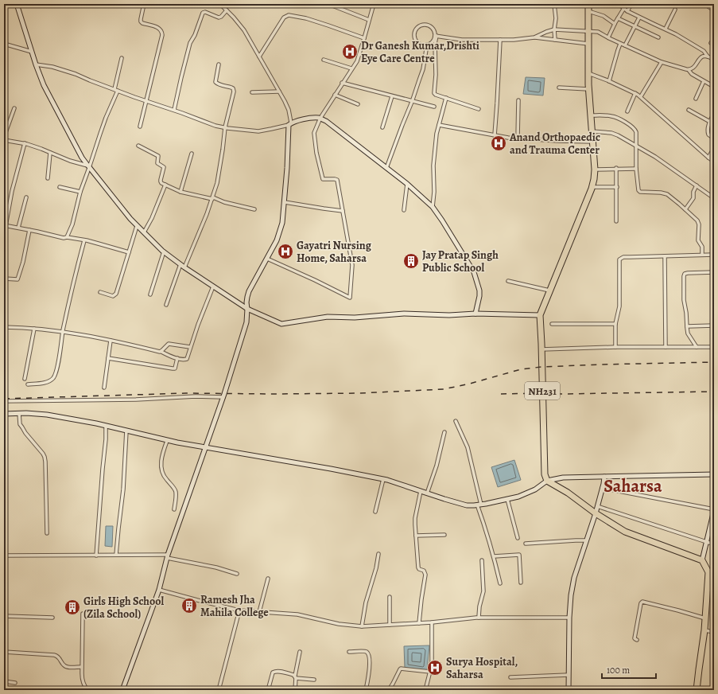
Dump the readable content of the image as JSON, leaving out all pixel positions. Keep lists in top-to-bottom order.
{
  "streets": {
    "highway": ["NH231"]
  },
  "districts": ["Saharsa"],
  "places": {
    "hospital": [
      "Dr Ganesh Kumar,Drishti Eye Care Centre",
      "Anand Orthopaedic and Trauma Center",
      "Gayatri Nursing Home, Saharsa",
      "Surya Hospital, Saharsa"
    ],
    "building": ["Jay Pratap Singh Public School", "Ramesh Jha Mahila College", "Girls High School (Zila School)"]
  },
  "scale_bar": "100 m"
}
